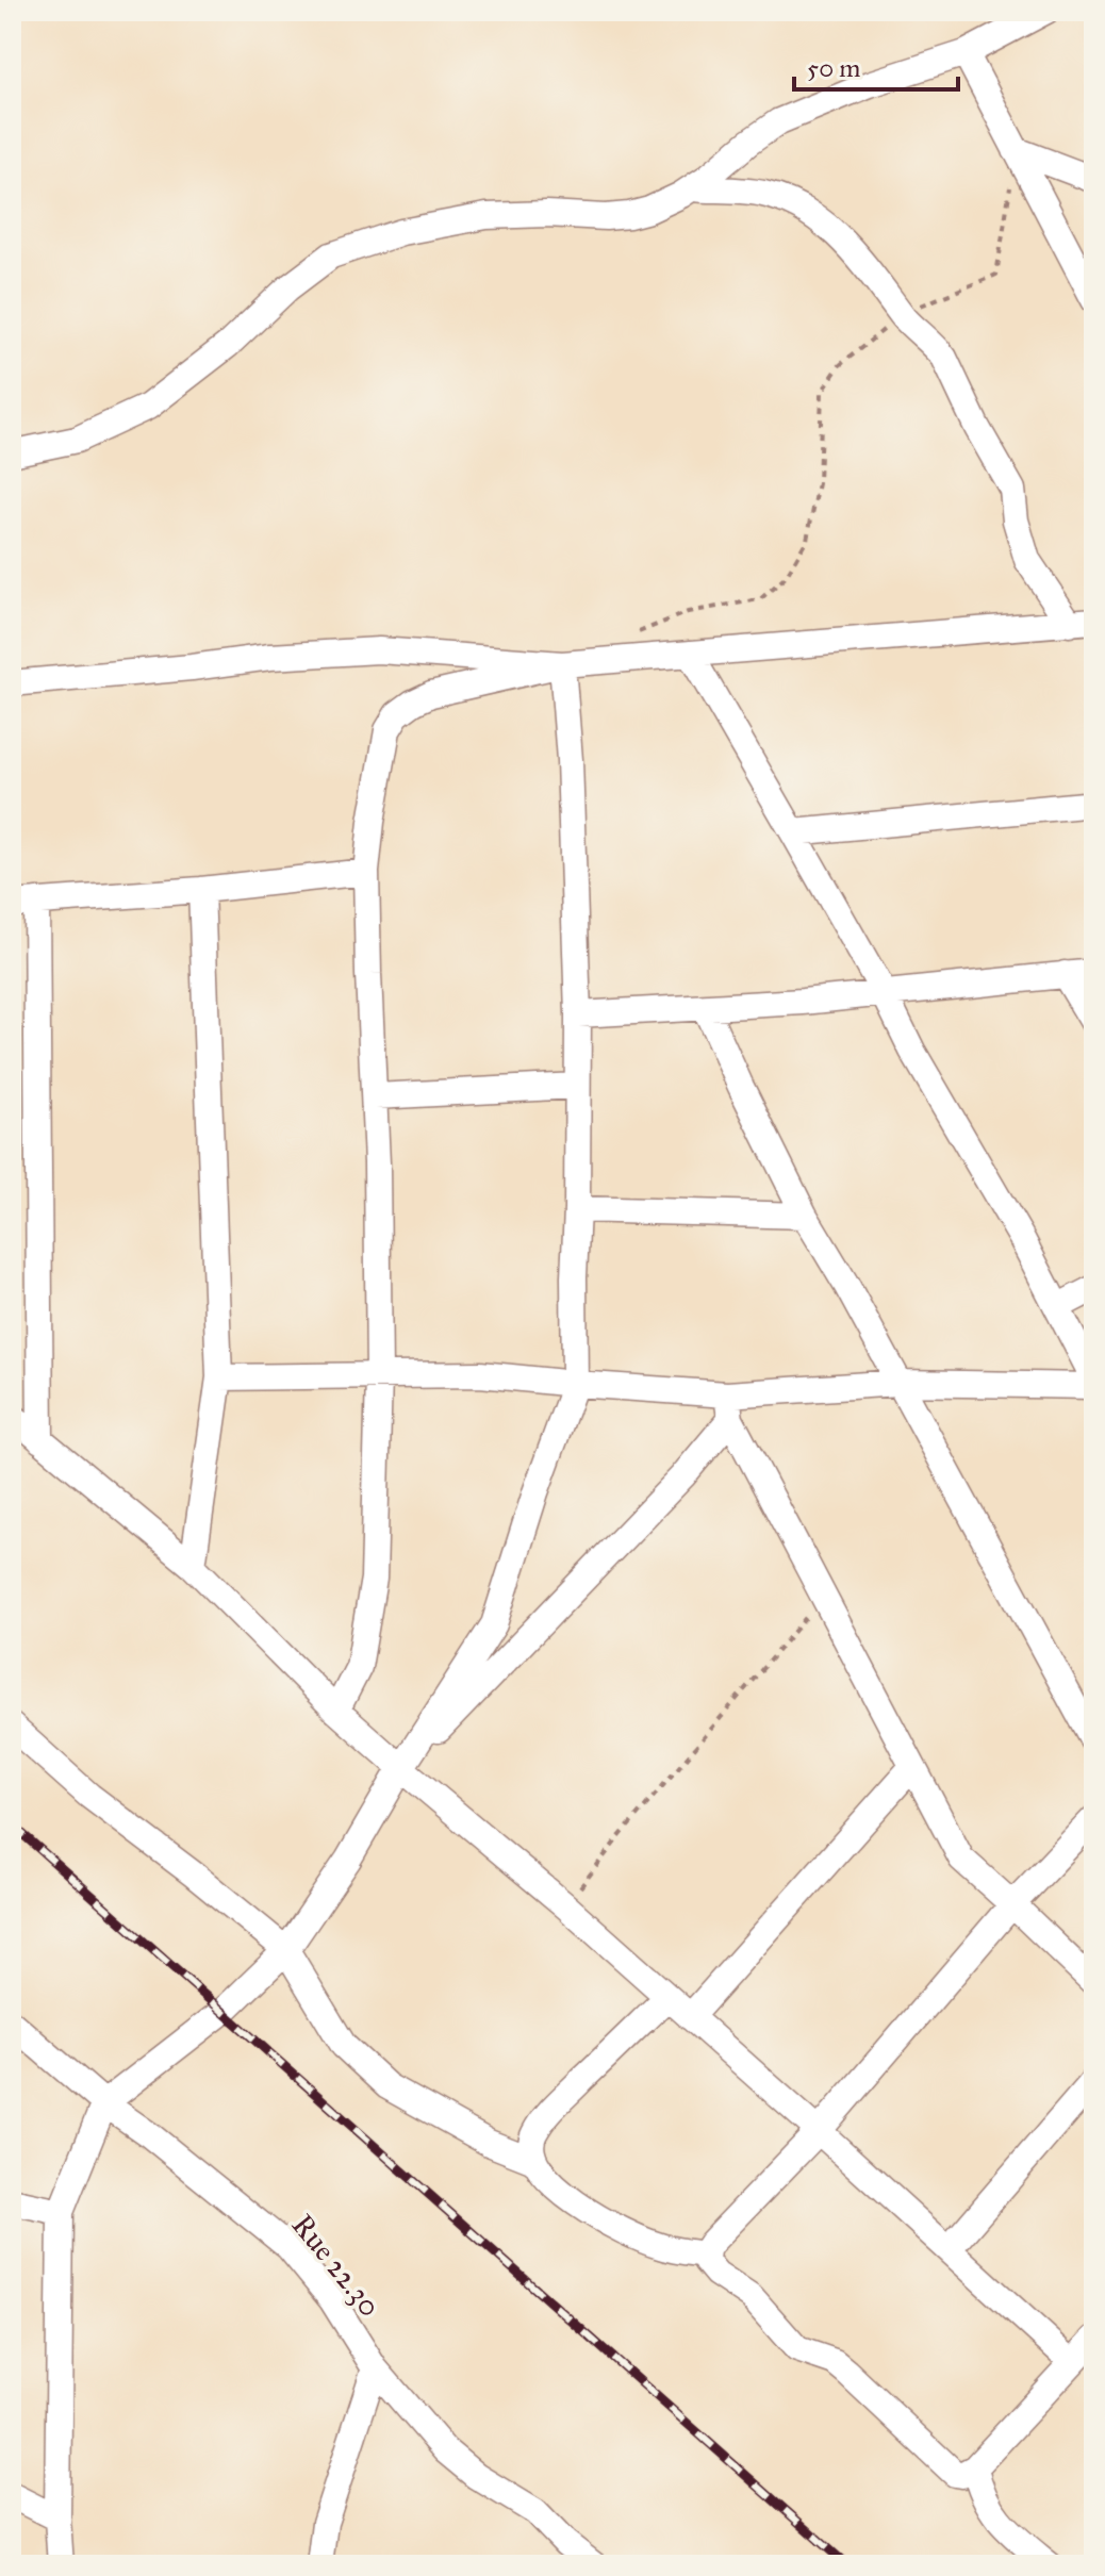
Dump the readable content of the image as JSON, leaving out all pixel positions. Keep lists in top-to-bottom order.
{
  "streets": {
    "street": ["Rue 22.30"]
  },
  "scale_bar": "50 m"
}
